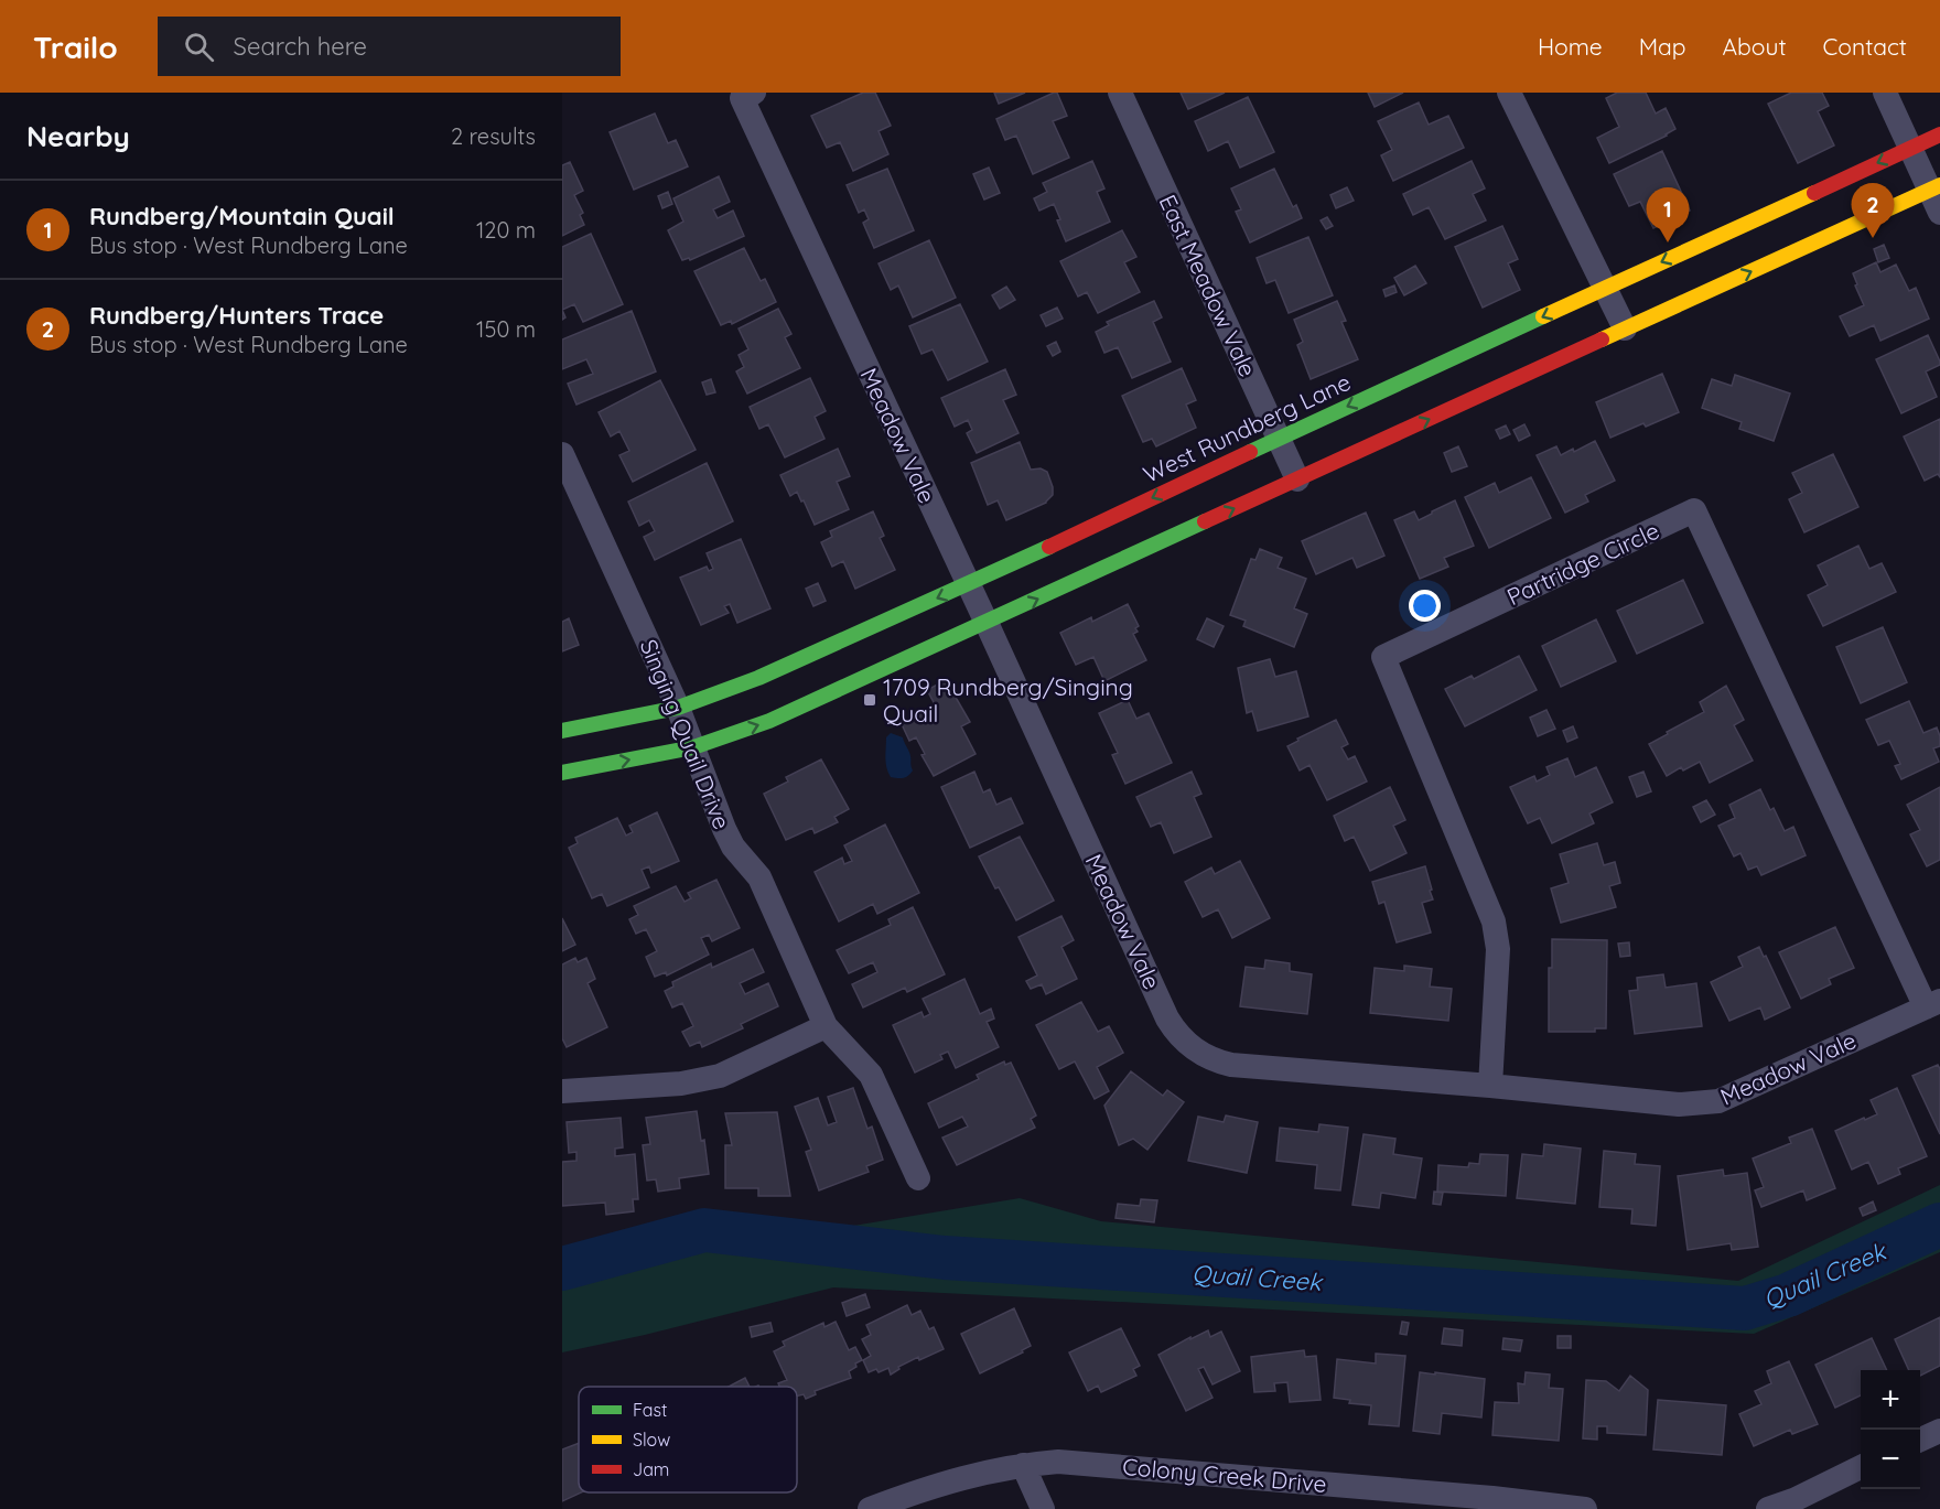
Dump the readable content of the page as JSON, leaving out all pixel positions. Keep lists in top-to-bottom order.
{
  "streets": {
    "main road": ["West Rundberg Lane"],
    "street": [
      "East Meadow Vale",
      "Meadow Vale",
      "Partridge Circle",
      "Singing Quail Drive",
      "Colony Creek Drive"
    ]
  },
  "crossings": [
    ["East Meadow Vale", "West Rundberg Lane"],
    ["West Rundberg Lane", "Meadow Vale"],
    ["West Rundberg Lane", "Singing Quail Drive"],
    ["Meadow Vale", "Partridge Circle"]
  ],
  "water": ["Quail Creek"],
  "places": {
    "transit": ["1709 Rundberg/Singing Quail"]
  },
  "legend": ["Fast", "Slow", "Jam"],
  "page": {
    "header": "Trailo",
    "search": "Search here",
    "nav": [
      "Home",
      "Map",
      "About",
      "Contact"
    ],
    "heading": ["Nearby", "2 results"],
    "list": [
      {
        "mark": "1",
        "name": "Rundberg/Mountain Quail",
        "note": "Bus stop · West Rundberg Lane",
        "value": "120 m"
      },
      {
        "mark": "2",
        "name": "Rundberg/Hunters Trace",
        "note": "Bus stop · West Rundberg Lane",
        "value": "150 m"
      }
    ],
    "pins": ["2", "1"],
    "map_buttons": ["+", "−"]
  }
}
